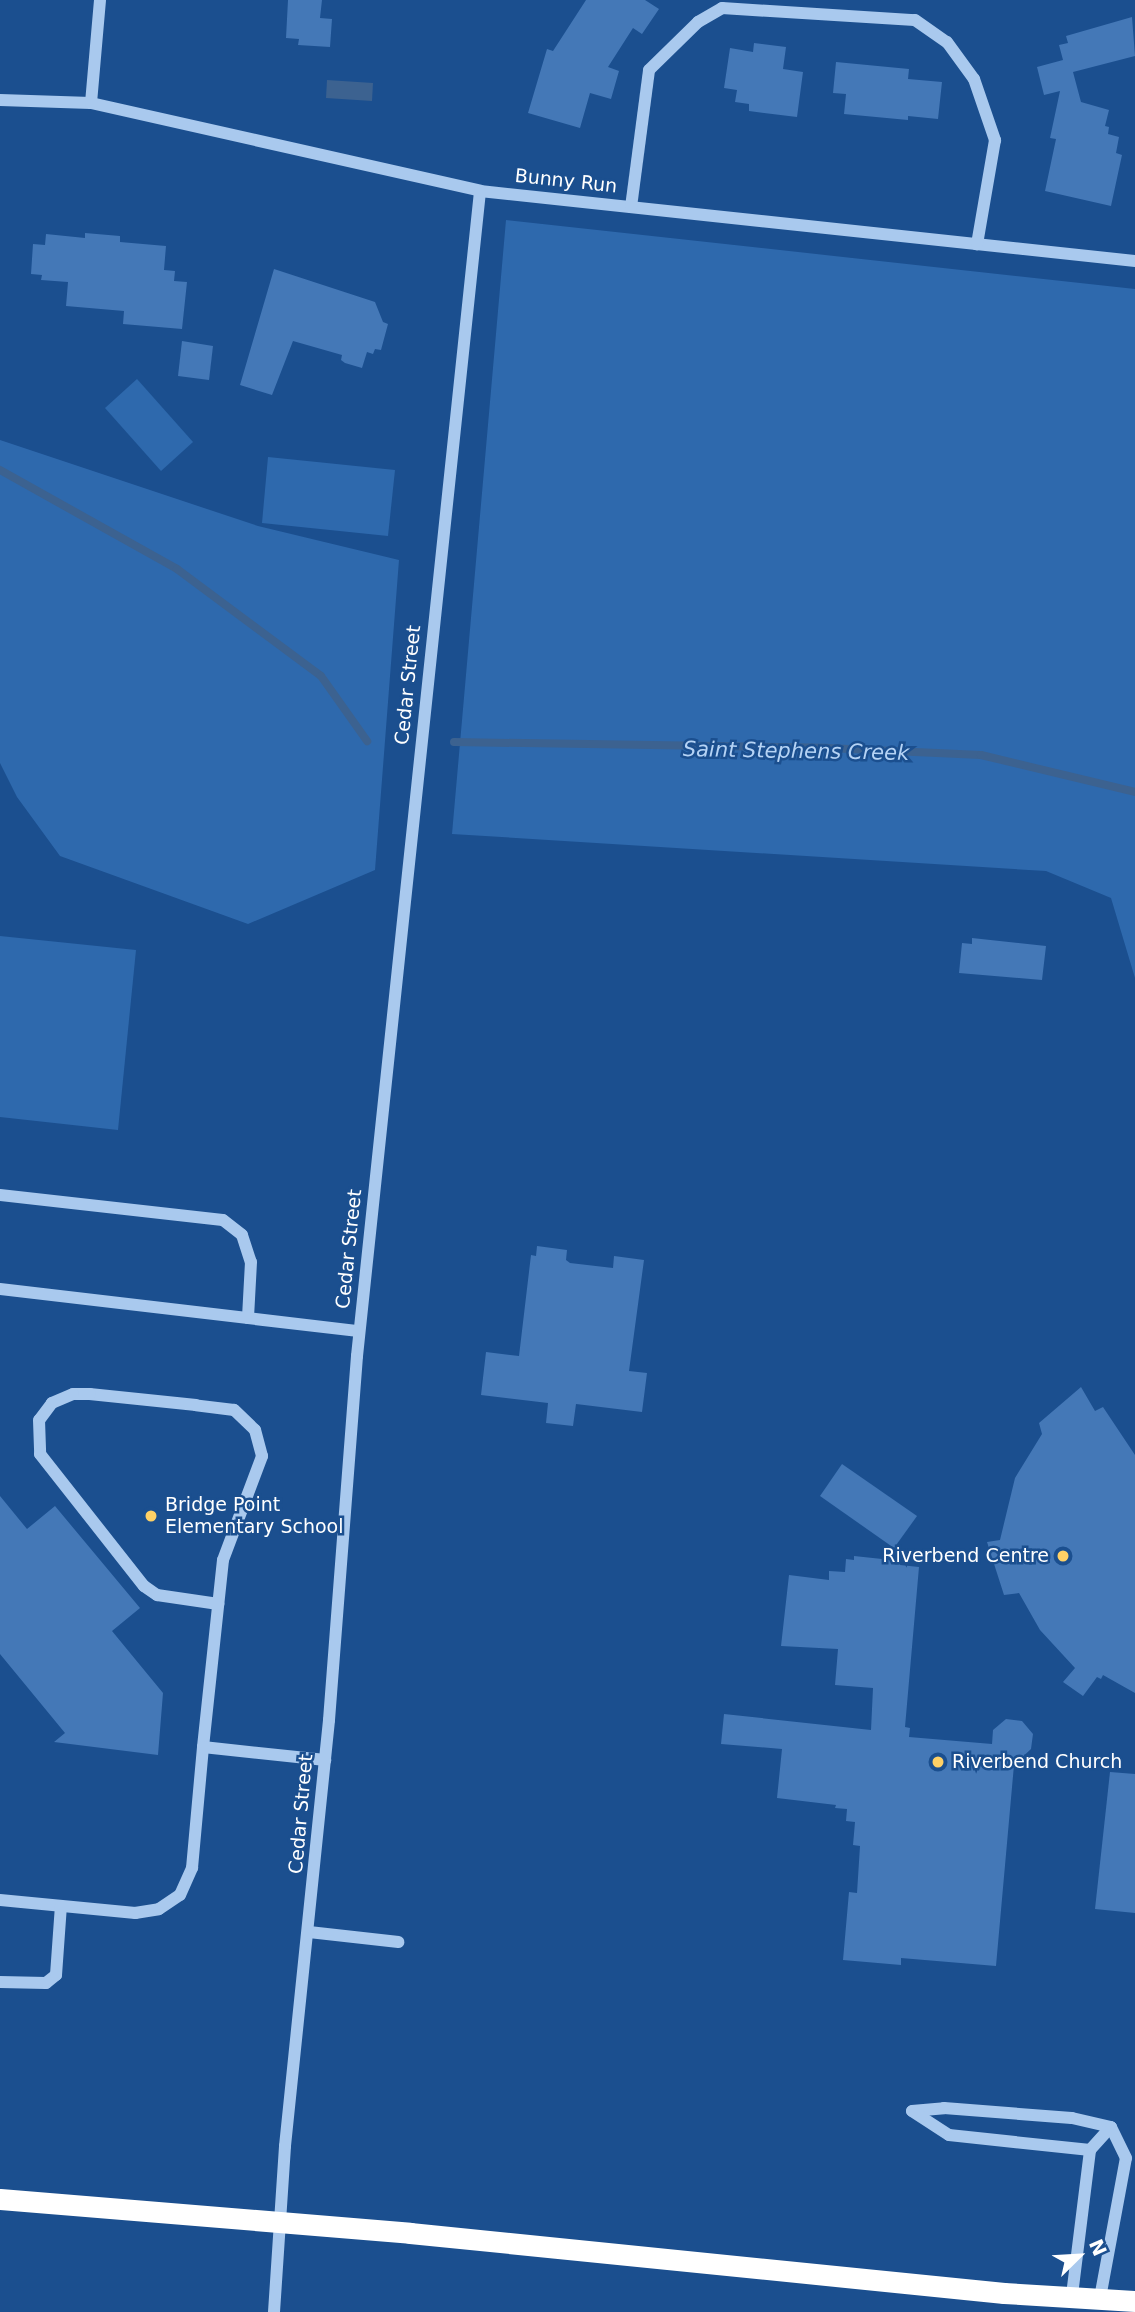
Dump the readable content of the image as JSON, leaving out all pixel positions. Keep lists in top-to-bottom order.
{
  "streets": {
    "street": ["Bunny Run", "Cedar Street"]
  },
  "crossings": [
    ["Bunny Run", "Cedar Street"]
  ],
  "water": ["Saint Stephens Creek"],
  "places": ["Bridge Point Elementary School", "Riverbend Centre", "Riverbend Church"],
  "north": "top right"
}
